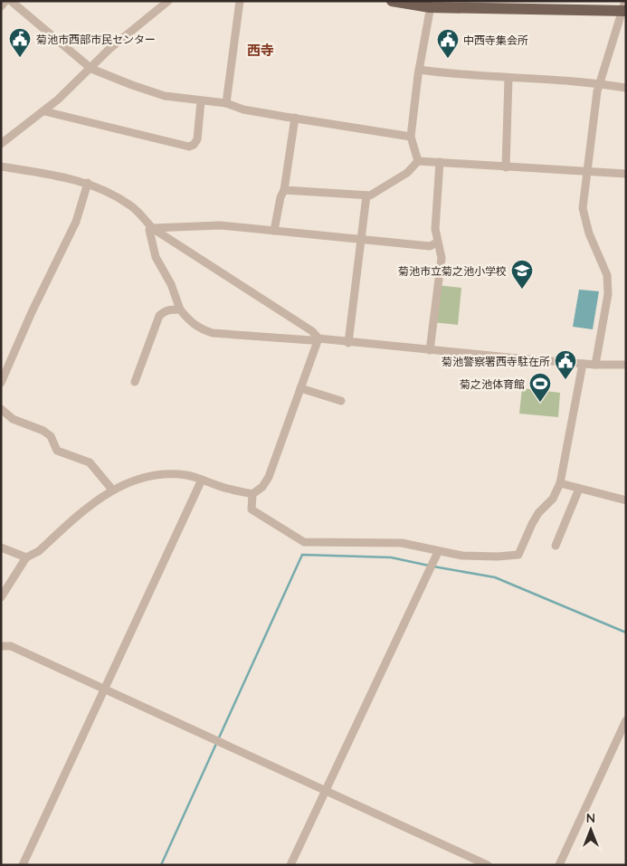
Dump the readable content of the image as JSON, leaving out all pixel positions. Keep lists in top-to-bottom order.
{
  "districts": ["西寺"],
  "places": {
    "public building": ["菊池市西部市民センター", "中西寺集会所", "菊池警察署西寺駐在所"],
    "school or university": ["菊池市立菊之池小学校"],
    "sports": ["菊之池体育館"]
  },
  "north": "top"
}
